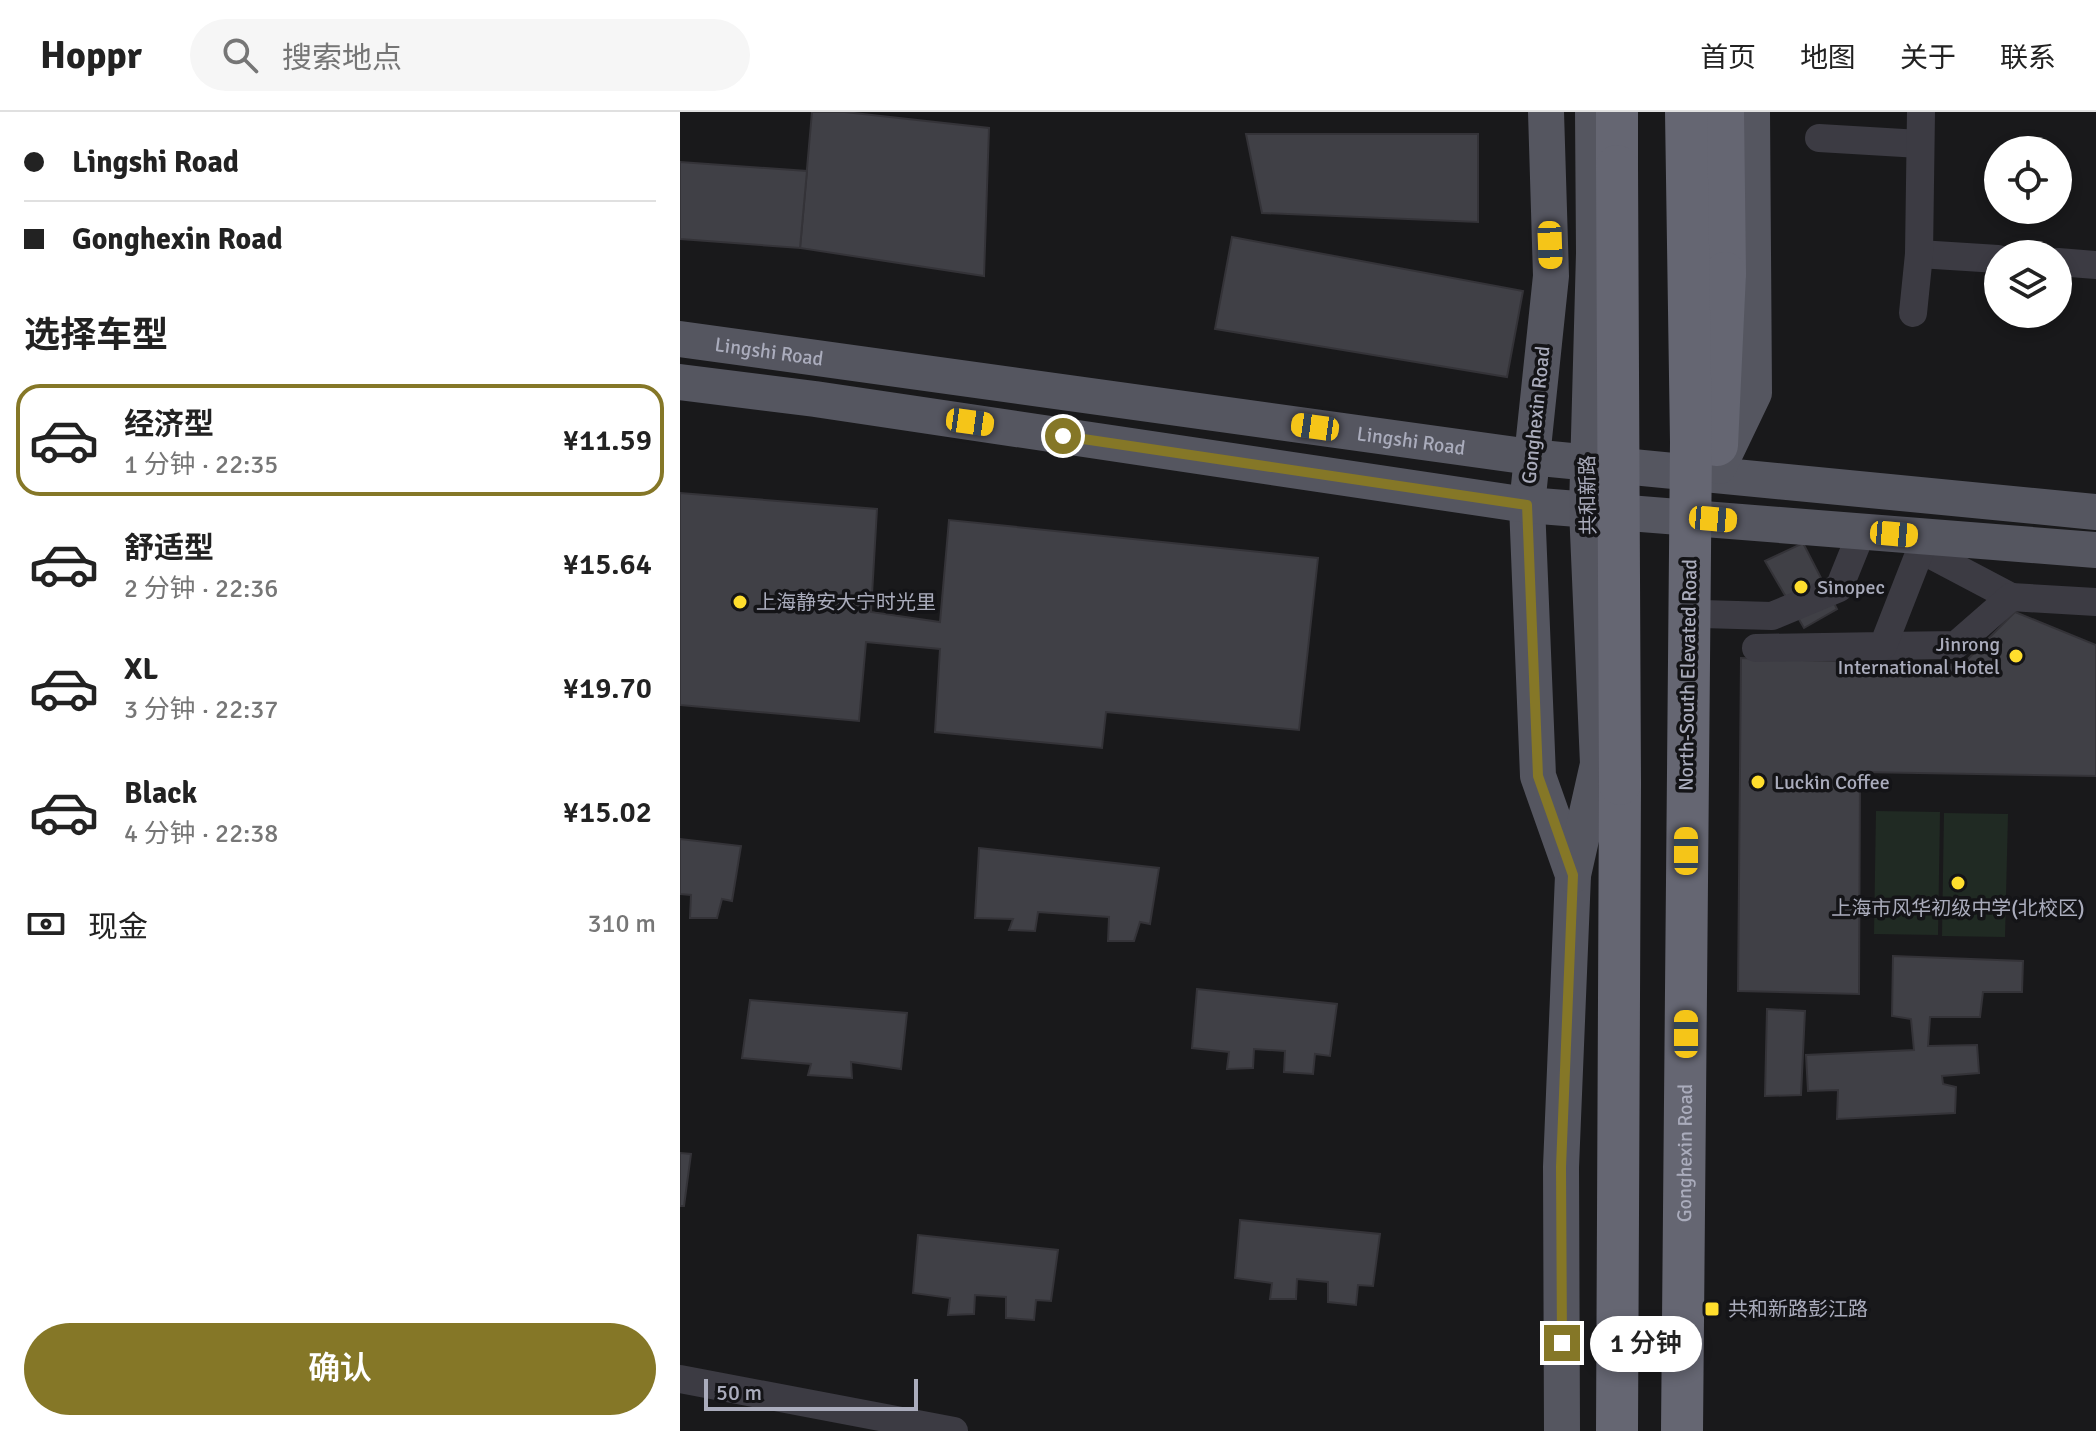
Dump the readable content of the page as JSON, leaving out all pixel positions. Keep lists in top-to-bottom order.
{
  "streets": {
    "highway": ["North-South Elevated Road"],
    "main road": ["Lingshi Road", "Gonghexin Road", "共和新路"]
  },
  "crossings": [
    ["Lingshi Road", "Gonghexin Road"],
    ["Lingshi Road", "共和新路"],
    ["Gonghexin Road", "共和新路"]
  ],
  "places": {
    "other": [
      "Sinopec",
      "上海静安大宁时光里",
      "Jinrong International Hotel",
      "Luckin Coffee",
      "上海市风华初级中学(北校区)"
    ],
    "transit": ["共和新路彭江路"]
  },
  "scale_bar": "50 m",
  "page": {
    "header": "Hoppr",
    "search": "搜索地点",
    "nav": [
      "首页",
      "地图",
      "关于",
      "联系"
    ],
    "banner": ["Lingshi Road", "Gonghexin Road"],
    "heading": "选择车型",
    "list": [
      {
        "name": "经济型",
        "note": "1 分钟 · 22:35",
        "value": "¥11.59"
      },
      {
        "name": "舒适型",
        "note": "2 分钟 · 22:36",
        "value": "¥15.64"
      },
      {
        "name": "XL",
        "note": "3 分钟 · 22:37",
        "value": "¥19.70"
      },
      {
        "name": "Black",
        "note": "4 分钟 · 22:38",
        "value": "¥15.02"
      }
    ],
    "pay": ["现金", "310 m"],
    "buttons": "确认",
    "bubble": "1 分钟",
    "scale": "50 m"
  }
}
